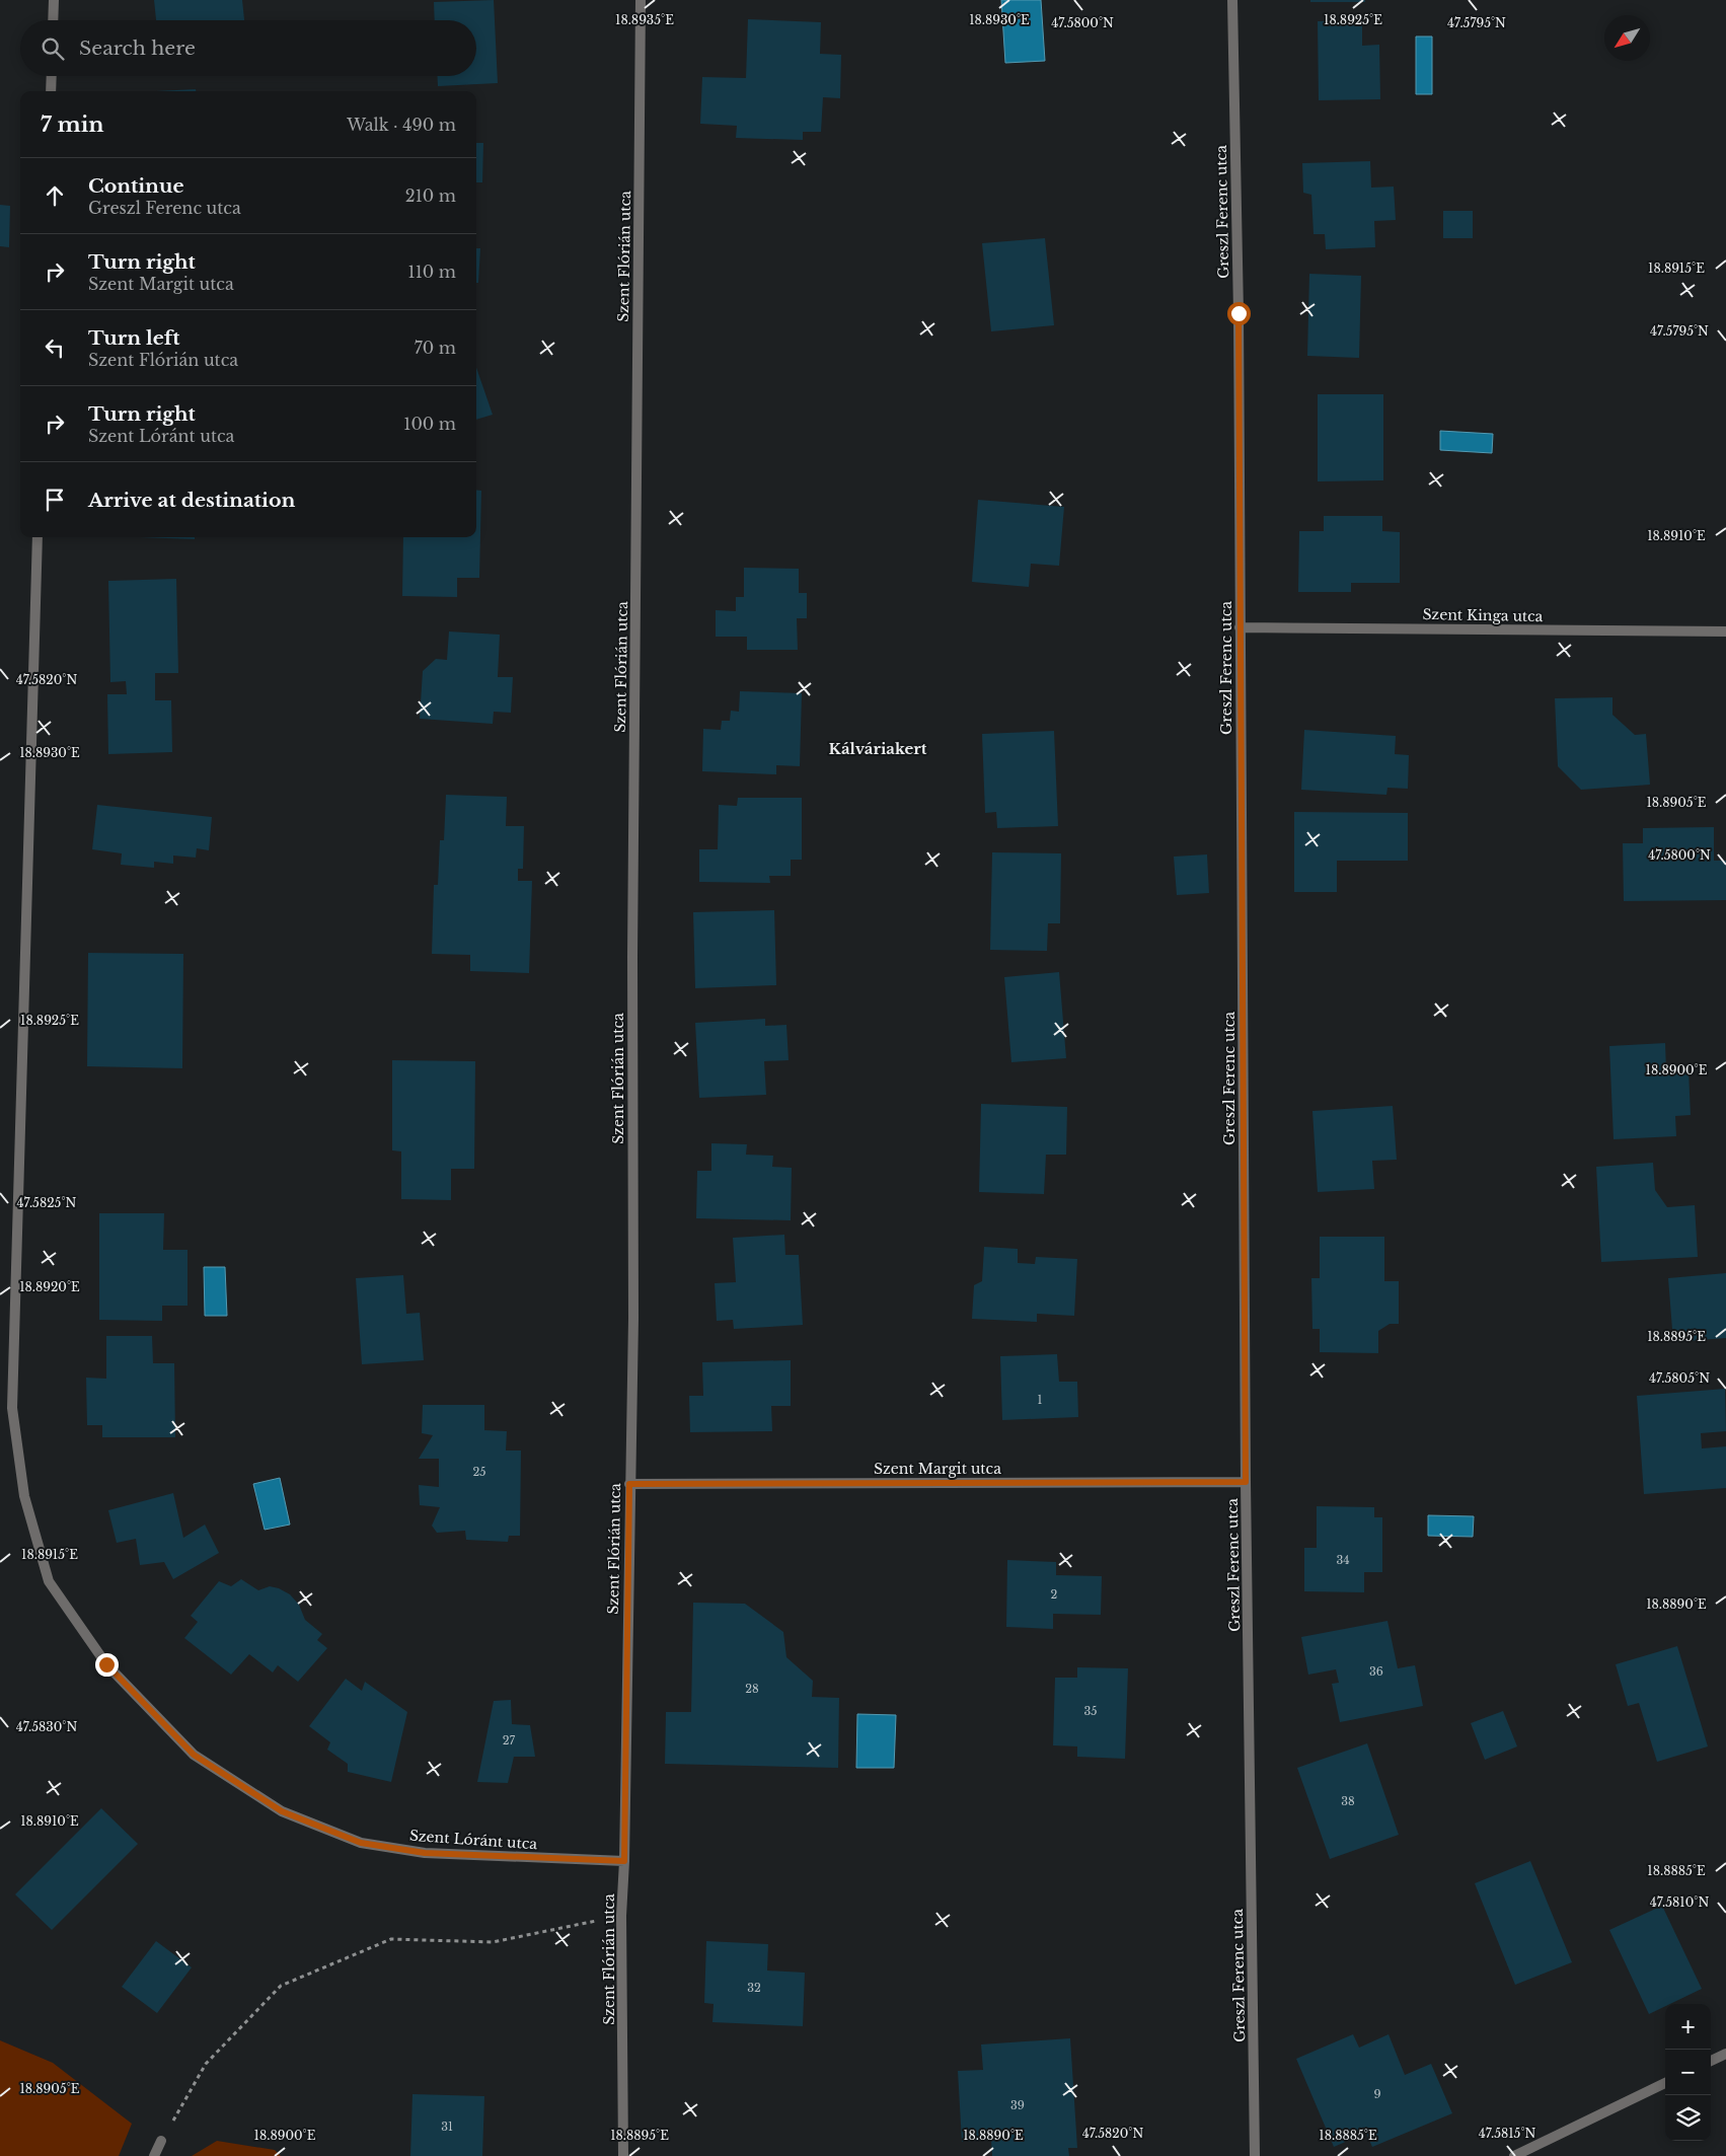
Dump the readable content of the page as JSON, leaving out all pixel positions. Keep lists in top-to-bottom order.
{
  "streets": {
    "street": [
      "Greszl Ferenc utca",
      "Szent Flórián utca",
      "Szent Kinga utca",
      "Szent Margit utca",
      "Szent Lóránt utca"
    ]
  },
  "crossings": [
    ["Greszl Ferenc utca", "Szent Kinga utca"],
    ["Greszl Ferenc utca", "Szent Margit utca"],
    ["Szent Flórián utca", "Szent Margit utca"],
    ["Szent Flórián utca", "Szent Lóránt utca"]
  ],
  "districts": ["Kálváriakert"],
  "house_numbers": [
    "1",
    "25",
    "34",
    "2",
    "36",
    "28",
    "35",
    "27",
    "38",
    "32",
    "9",
    "39",
    "31"
  ],
  "north": "bottom left",
  "page": {
    "search": "Search here",
    "heading": ["7 min", "Walk · 490 m"],
    "list": [
      ["Continue", "Greszl Ferenc utca", "210 m"],
      ["Turn right", "Szent Margit utca", "110 m"],
      ["Turn left", "Szent Flórián utca", "70 m"],
      ["Turn right", "Szent Lóránt utca", "100 m"],
      "Arrive at destination"
    ],
    "map_buttons": ["+", "−"]
  },
  "coordinates": [
    "18.8935°E",
    "18.8930°E",
    "18.8925°E",
    "47.5800°N",
    "47.5795°N",
    "18.8915°E",
    "18.8910°E",
    "47.5820°N",
    "18.8905°E",
    "18.8900°E",
    "47.5825°N",
    "18.8920°E",
    "18.8895°E",
    "47.5805°N",
    "18.8890°E",
    "47.5830°N",
    "18.8885°E",
    "47.5810°N",
    "47.5815°N"
  ]
}
